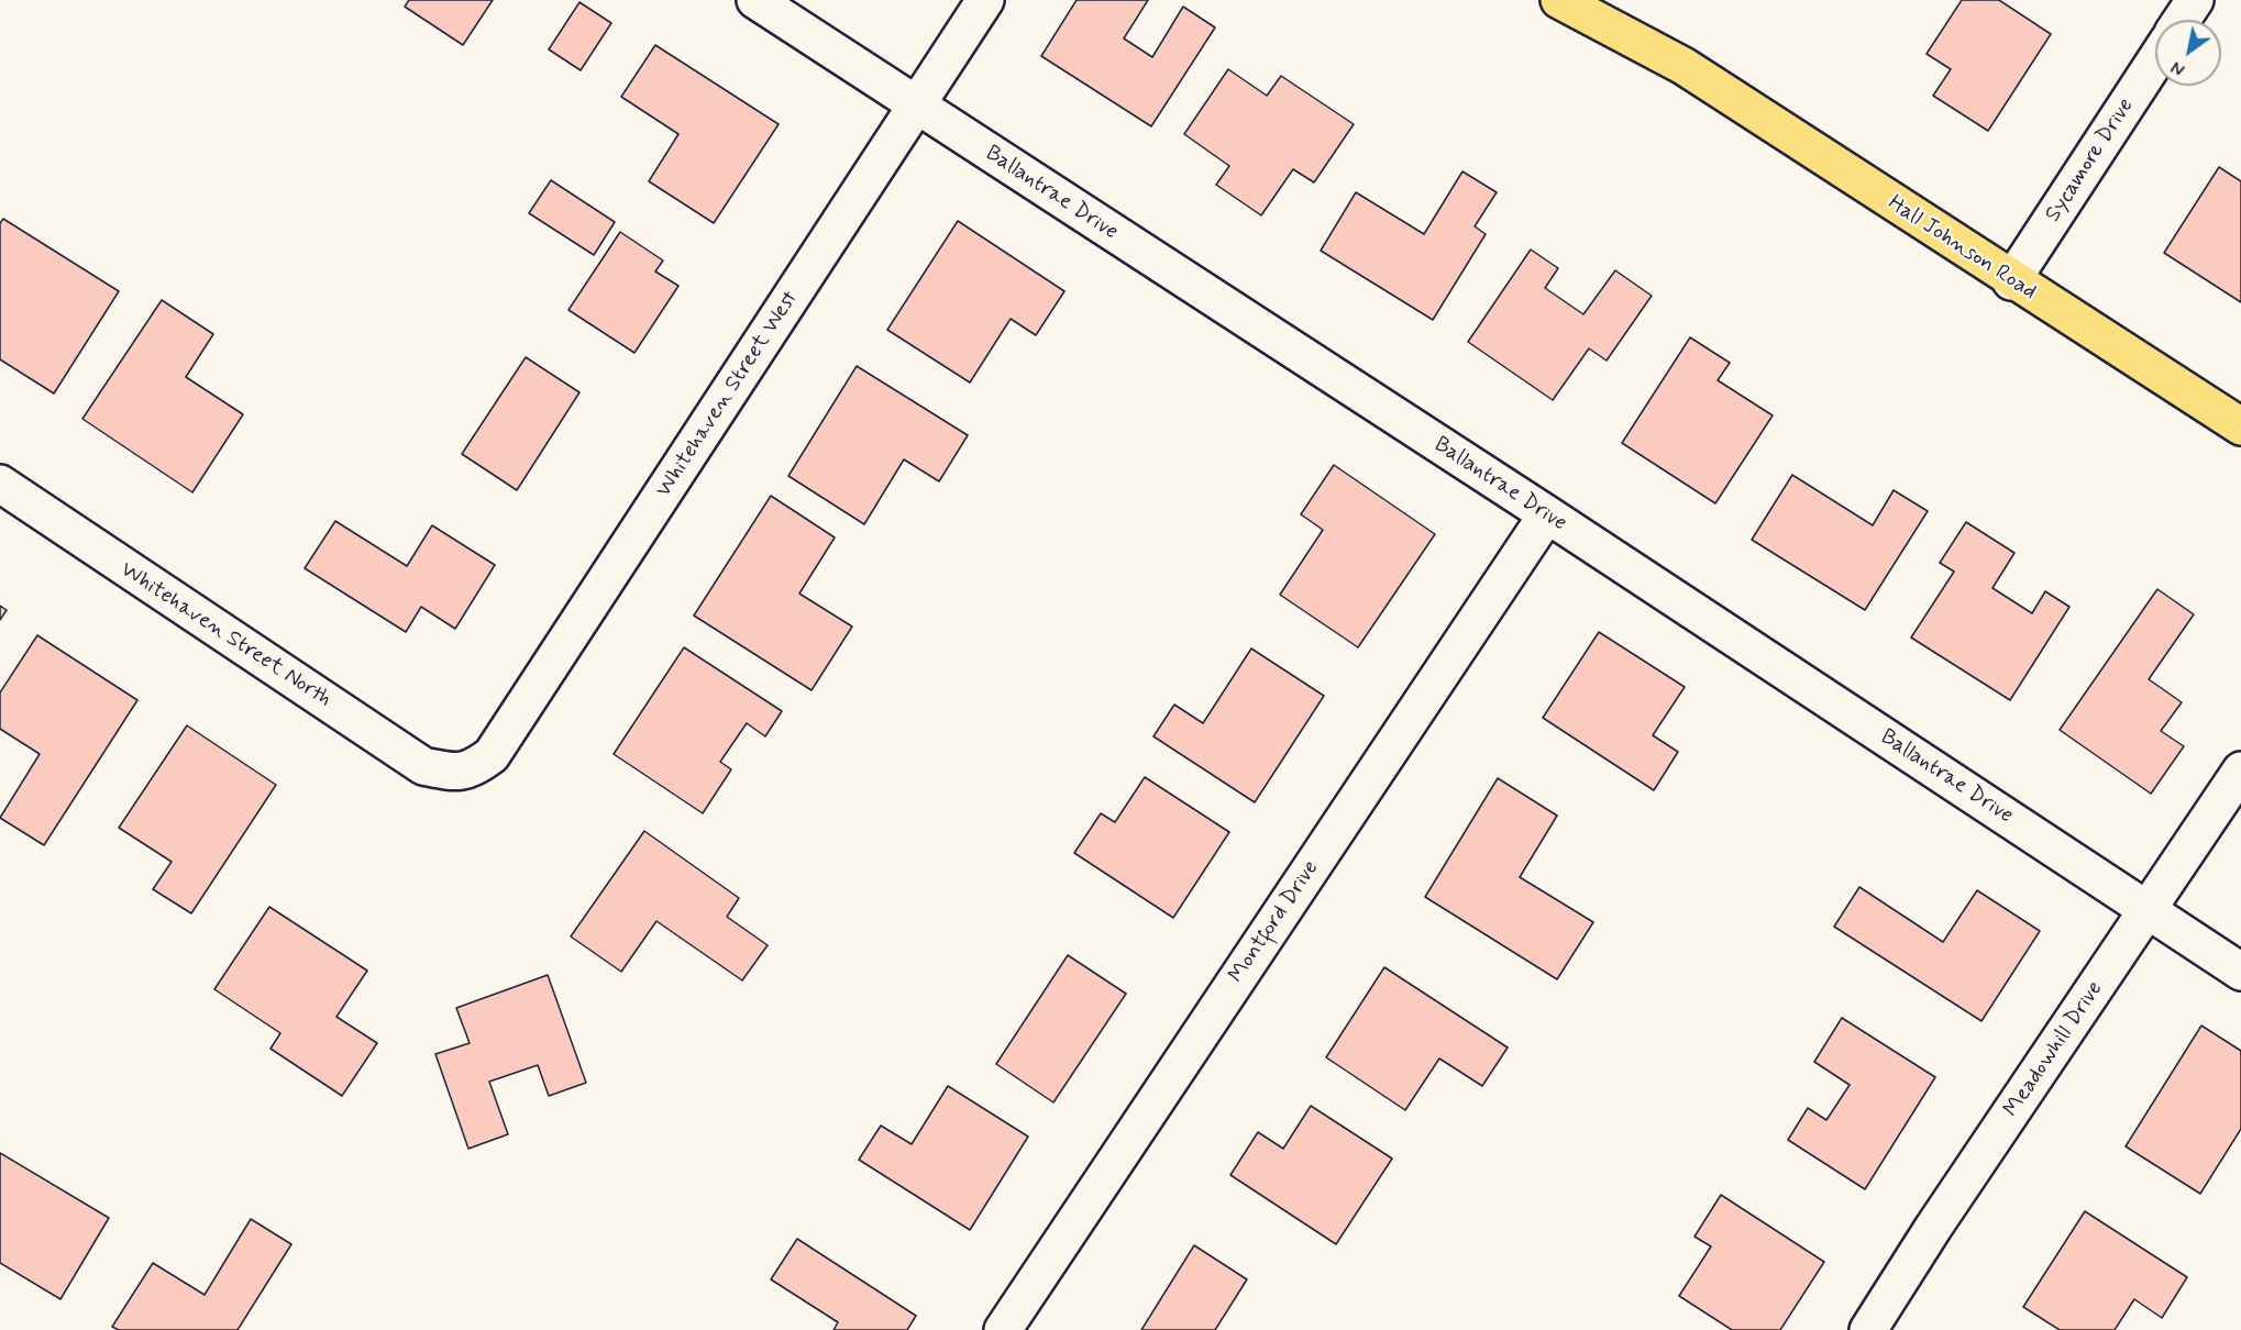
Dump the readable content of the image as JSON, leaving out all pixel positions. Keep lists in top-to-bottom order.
{
  "streets": {
    "main road": ["Hall Johnson Road"],
    "street": [
      "Sycamore Drive",
      "Ballantrae Drive",
      "Whitehaven Street West",
      "Whitehaven Street North",
      "Montford Drive",
      "Meadowhill Drive"
    ]
  },
  "crossings": [
    ["Sycamore Drive", "Hall Johnson Road"],
    ["Ballantrae Drive", "Whitehaven Street West"],
    ["Ballantrae Drive", "Montford Drive"],
    ["Ballantrae Drive", "Meadowhill Drive"],
    ["Whitehaven Street West", "Whitehaven Street North"]
  ],
  "north": "bottom left"
}
